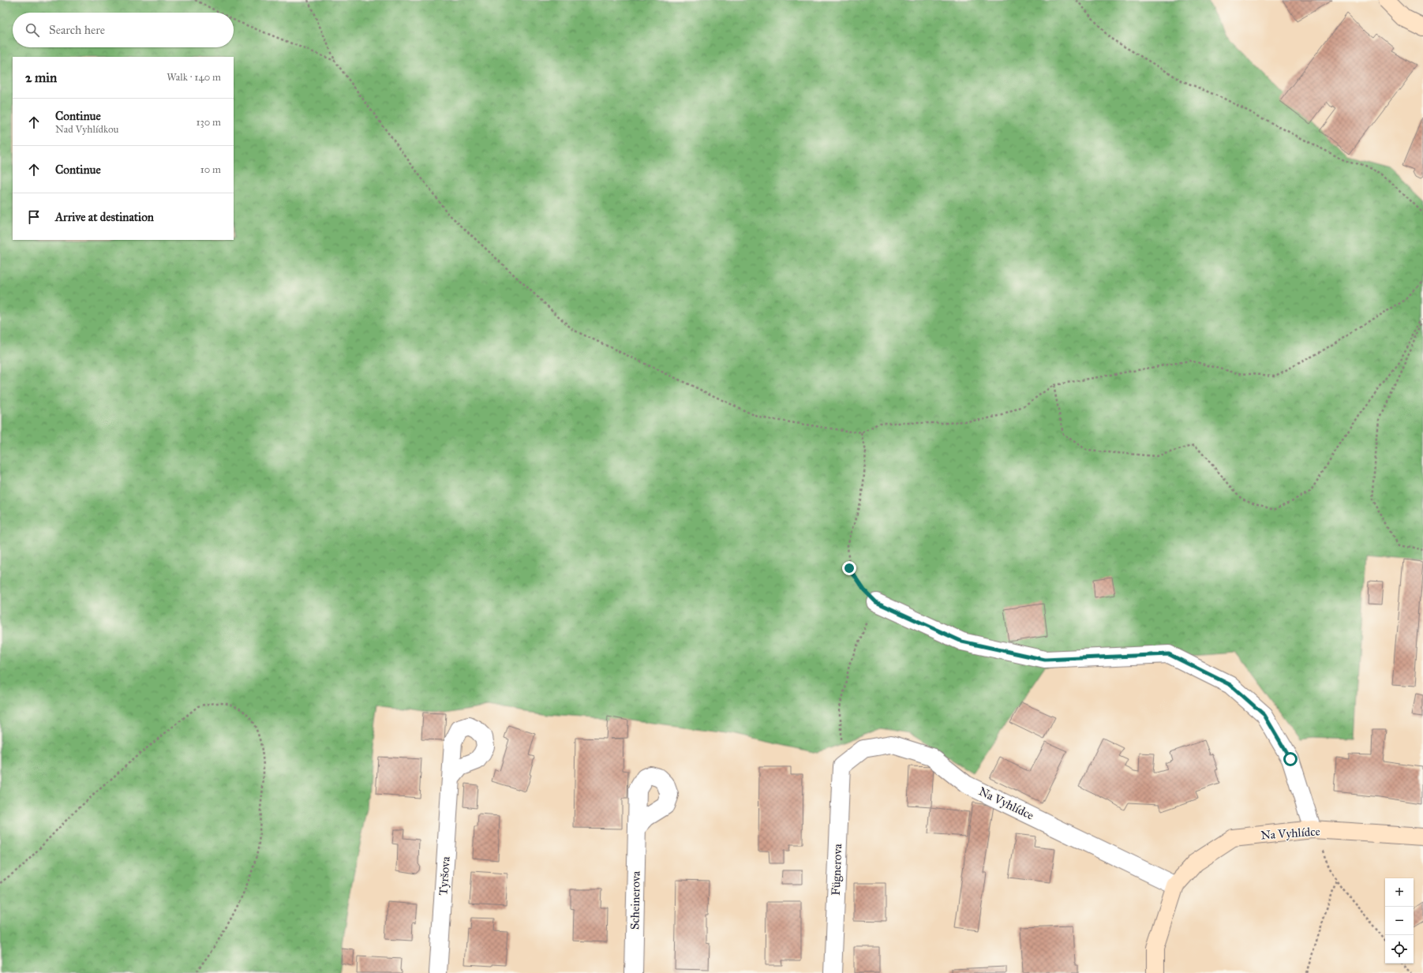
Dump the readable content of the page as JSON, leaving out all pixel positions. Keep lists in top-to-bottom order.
{
  "streets": {
    "street": [
      "Na Vyhlídce",
      "Fügnerova",
      "Tyršova",
      "Scheinerova"
    ]
  },
  "crossings": [
    ["Na Vyhlídce", "Fügnerova"]
  ],
  "page": {
    "search": "Search here",
    "heading": ["2 min", "Walk · 140 m"],
    "list": [
      ["Continue", "Nad Vyhlídkou", "130 m"],
      ["Continue", "10 m"],
      "Arrive at destination"
    ],
    "map_buttons": ["+", "−"]
  }
}
